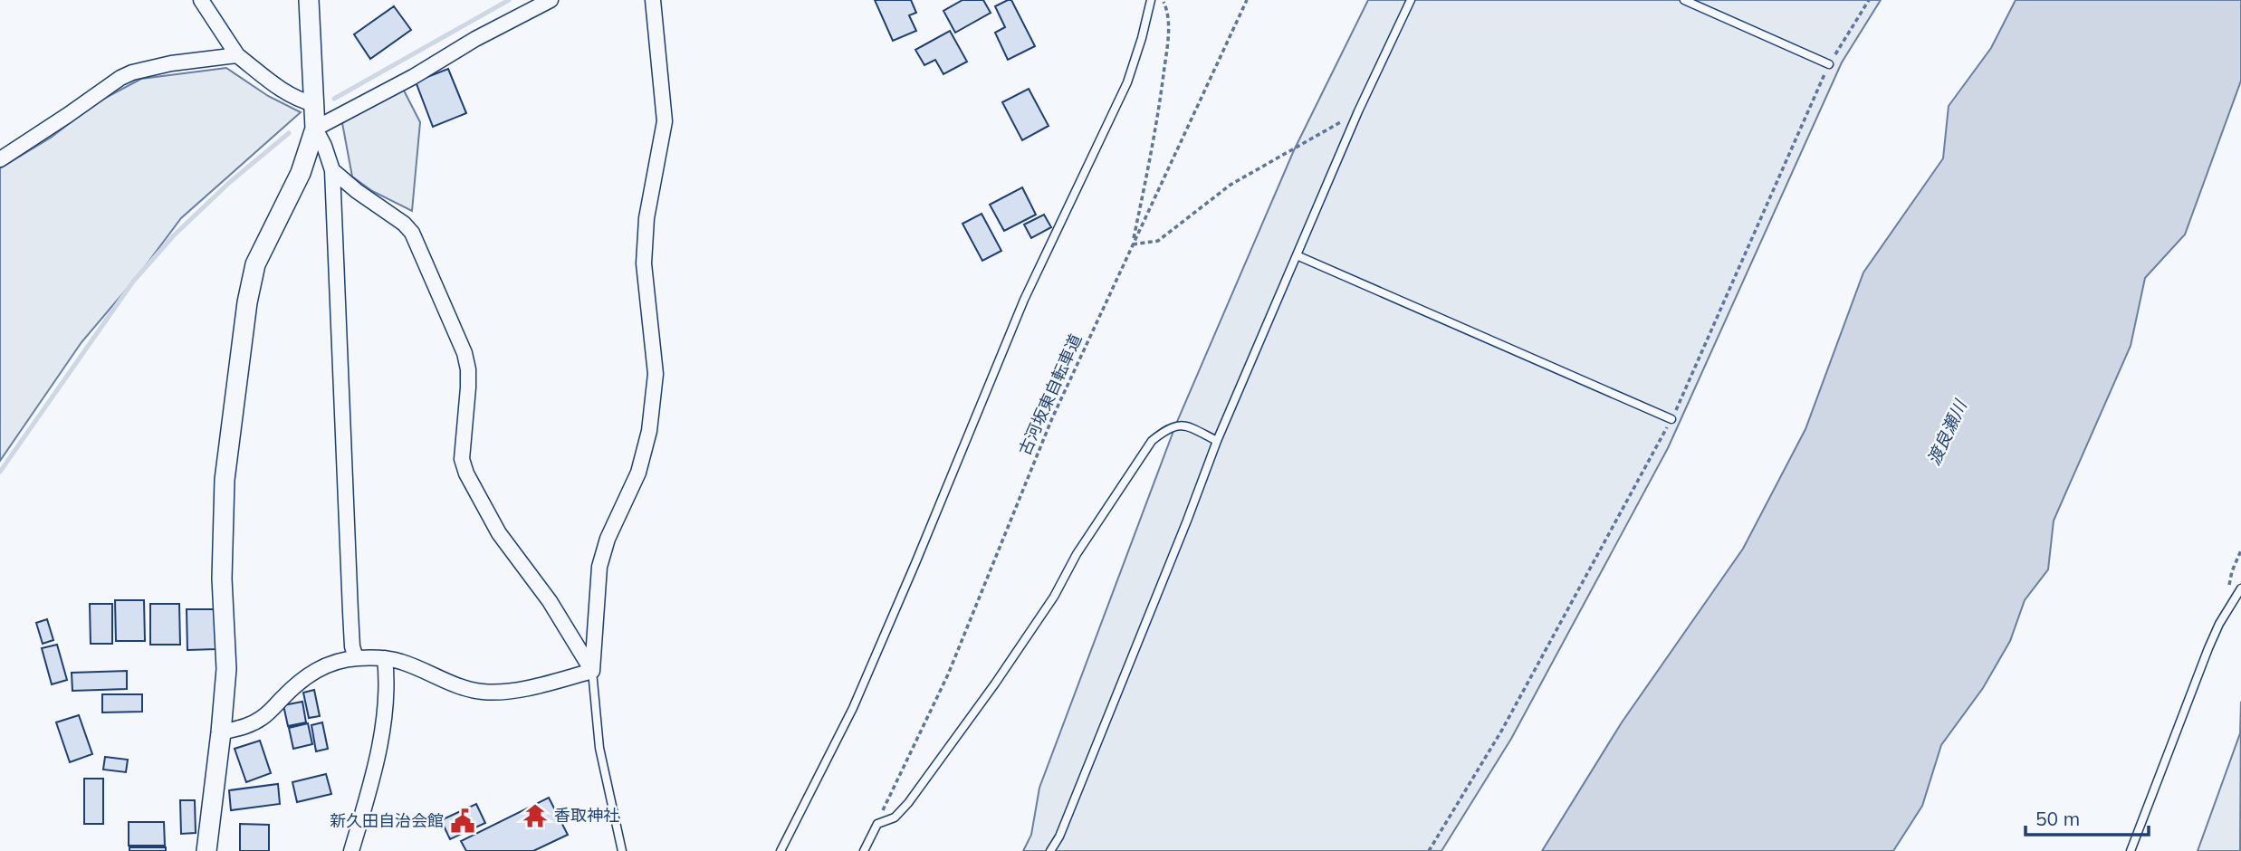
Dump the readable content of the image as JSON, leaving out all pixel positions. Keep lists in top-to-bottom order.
{
  "streets": {
    "path": ["古河坂東自転車道"]
  },
  "water": ["渡良瀬川"],
  "places": {
    "temple": ["香取神社"],
    "public building": ["新久田自治会館"]
  },
  "scale_bar": "50 m"
}
